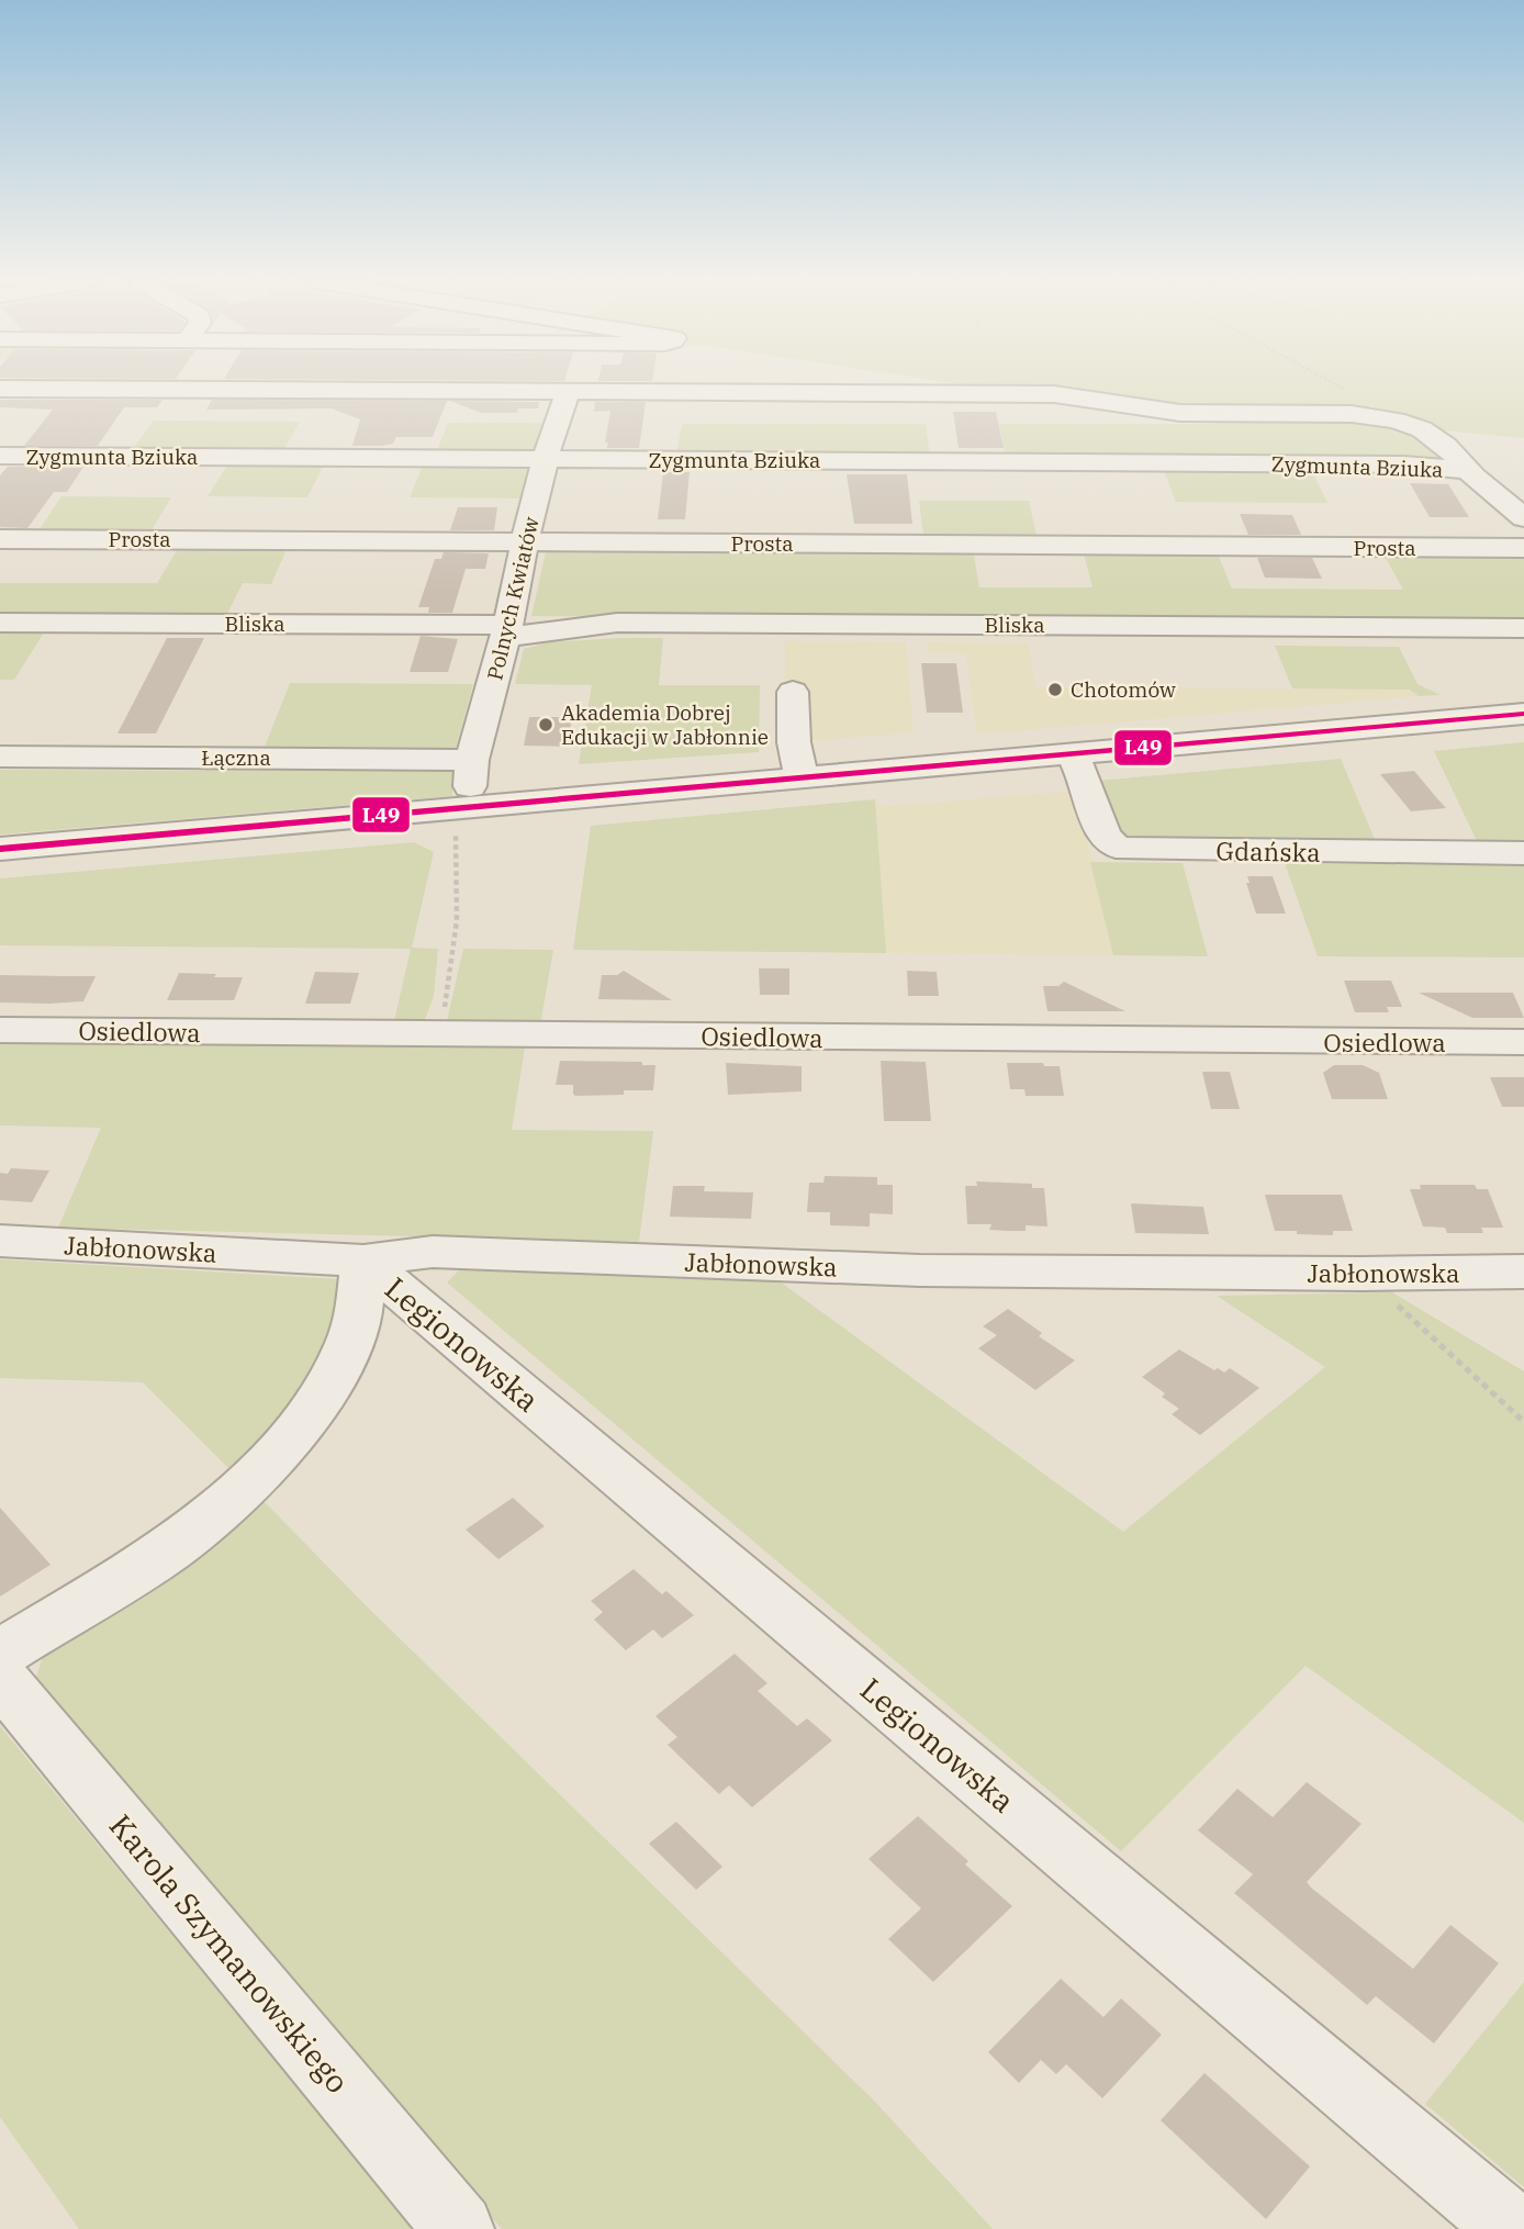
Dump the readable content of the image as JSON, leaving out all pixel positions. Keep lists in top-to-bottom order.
{
  "streets": {
    "street": [
      "Zygmunta Bziuka",
      "Prosta",
      "Polnych Kwiatów",
      "Bliska",
      "Łączna",
      "Gdańska",
      "Osiedlowa",
      "Jabłonowska",
      "Legionowska",
      "Karola Szymanowskiego"
    ]
  },
  "crossings": [
    ["Zygmunta Bziuka", "Polnych Kwiatów"],
    ["Prosta", "Polnych Kwiatów"],
    ["Polnych Kwiatów", "Bliska"],
    ["Polnych Kwiatów", "Łączna"],
    ["Jabłonowska", "Legionowska"]
  ],
  "places": ["Chotomów", "Akademia Dobrej Edukacji w Jabłonnie"],
  "lines": ["transit line L49"]
}
